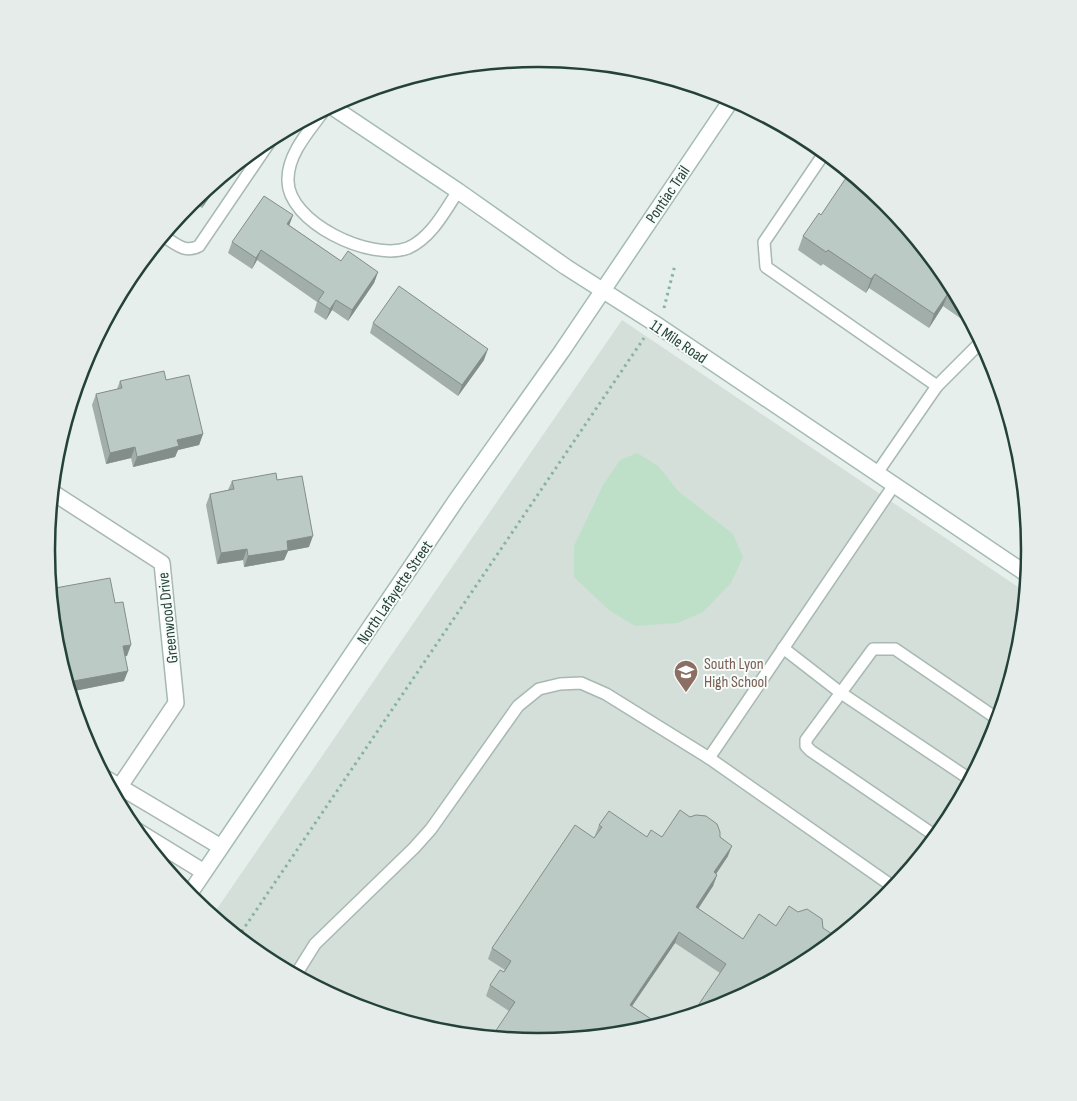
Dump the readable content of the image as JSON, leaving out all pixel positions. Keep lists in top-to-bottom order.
{
  "streets": {
    "street": [
      "Pontiac Trail",
      "11 Mile Road",
      "North Lafayette Street",
      "Greenwood Drive"
    ]
  },
  "crossings": [
    ["Pontiac Trail", "11 Mile Road"],
    ["Pontiac Trail", "North Lafayette Street"],
    ["11 Mile Road", "North Lafayette Street"]
  ],
  "places": {
    "school or university": ["South Lyon High School"]
  }
}
